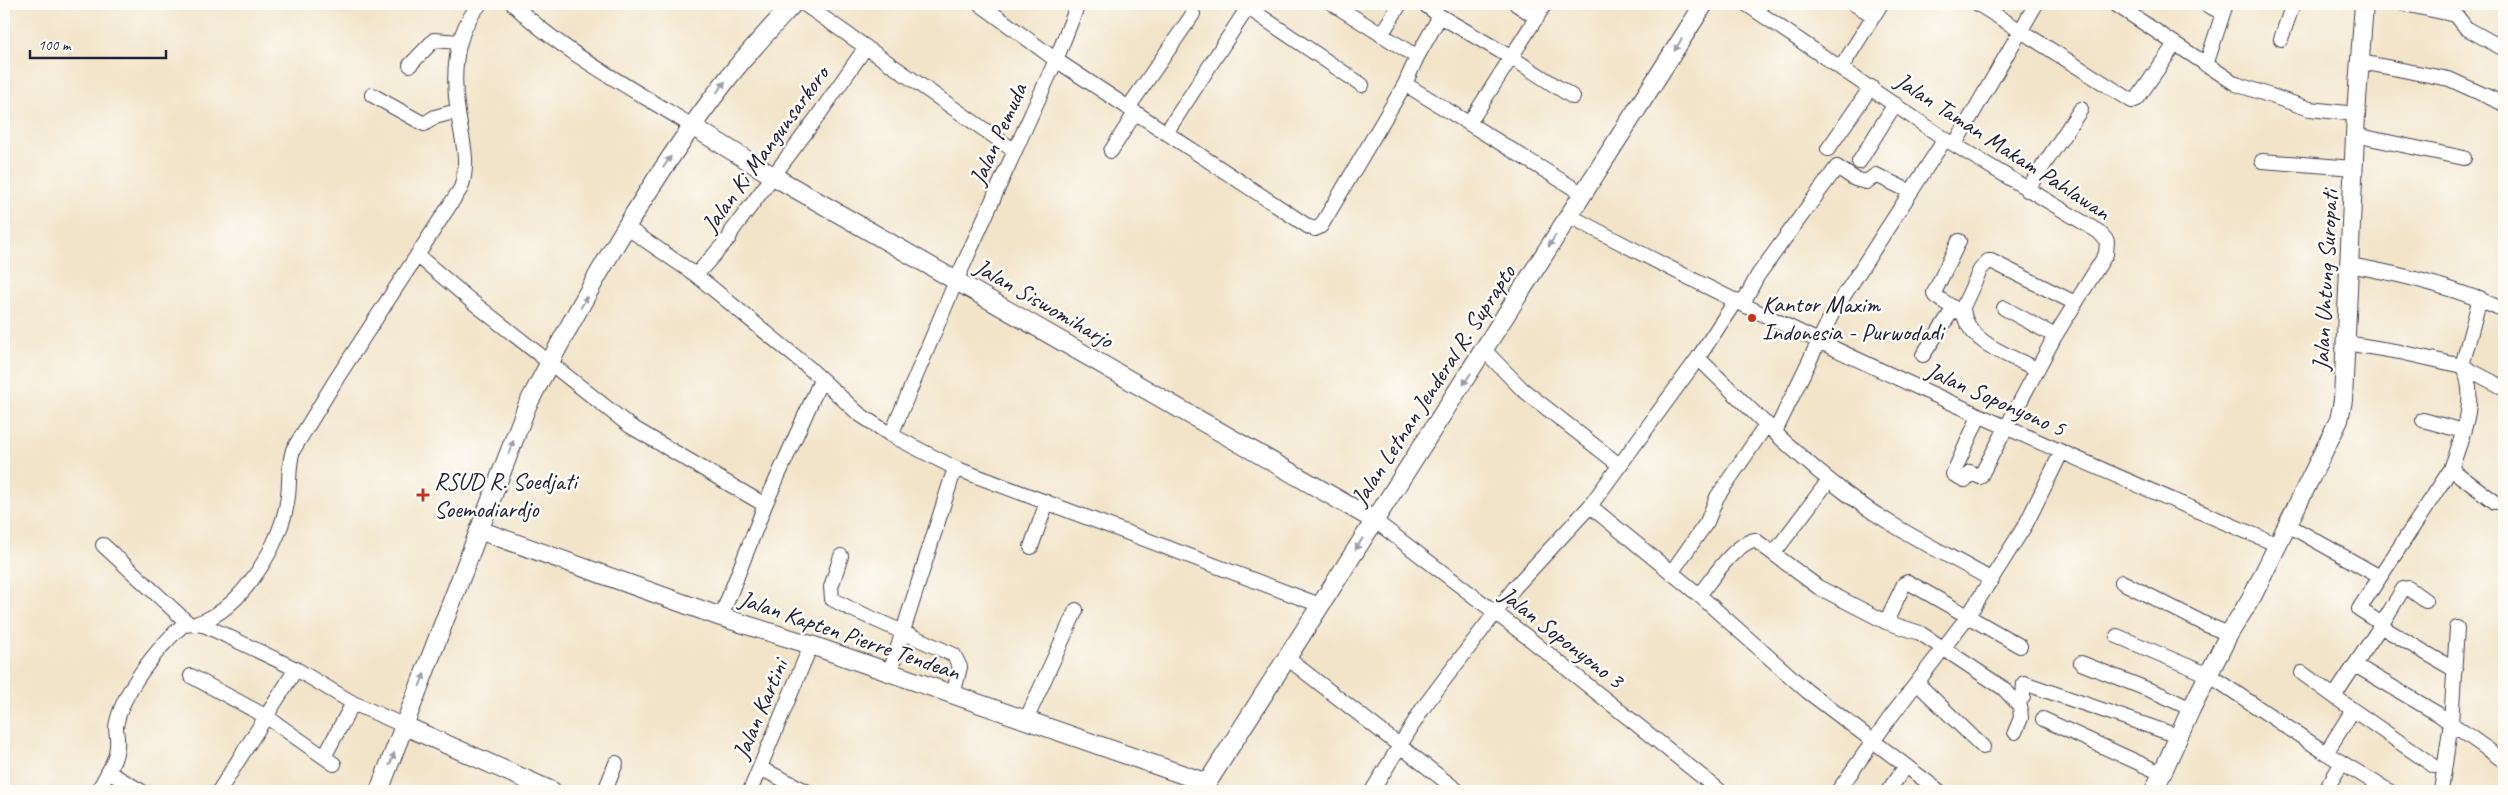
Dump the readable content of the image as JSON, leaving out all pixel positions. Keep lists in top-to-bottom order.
{
  "streets": {
    "main road": [
      "Jalan Untung Suropati",
      "Jalan Siswomiharjo",
      "Jalan Letnan Jenderal R. Suprapto",
      "Jalan Kapten Pierre Tendean"
    ],
    "street": [
      "Jalan Pemuda",
      "Jalan Taman Makam Pahlawan",
      "Jalan Ki Mangunsarkoro",
      "Jalan Soponyono 5",
      "Jalan Soponyono 3",
      "Jalan Kartini"
    ]
  },
  "crossings": [
    ["Jalan Pemuda", "Jalan Siswomiharjo"],
    ["Jalan Taman Makam Pahlawan", "Jalan Soponyono 5"],
    ["Jalan Ki Mangunsarkoro", "Jalan Siswomiharjo"],
    ["Jalan Untung Suropati", "Jalan Soponyono 5"],
    ["Jalan Siswomiharjo", "Jalan Letnan Jenderal R. Suprapto"],
    ["Jalan Siswomiharjo", "Jalan Soponyono 3"],
    ["Jalan Letnan Jenderal R. Suprapto", "Jalan Soponyono 5"],
    ["Jalan Letnan Jenderal R. Suprapto", "Jalan Kapten Pierre Tendean"],
    ["Jalan Letnan Jenderal R. Suprapto", "Jalan Soponyono 3"],
    ["Jalan Kapten Pierre Tendean", "Jalan Kartini"]
  ],
  "one_way": ["Jalan Letnan Jenderal R. Suprapto"],
  "places": {
    "other": ["Kantor Maxim Indonesia - Purwodadi"],
    "health": ["RSUD R. Soedjati Soemodiardjo"]
  },
  "scale_bar": "100 m"
}
